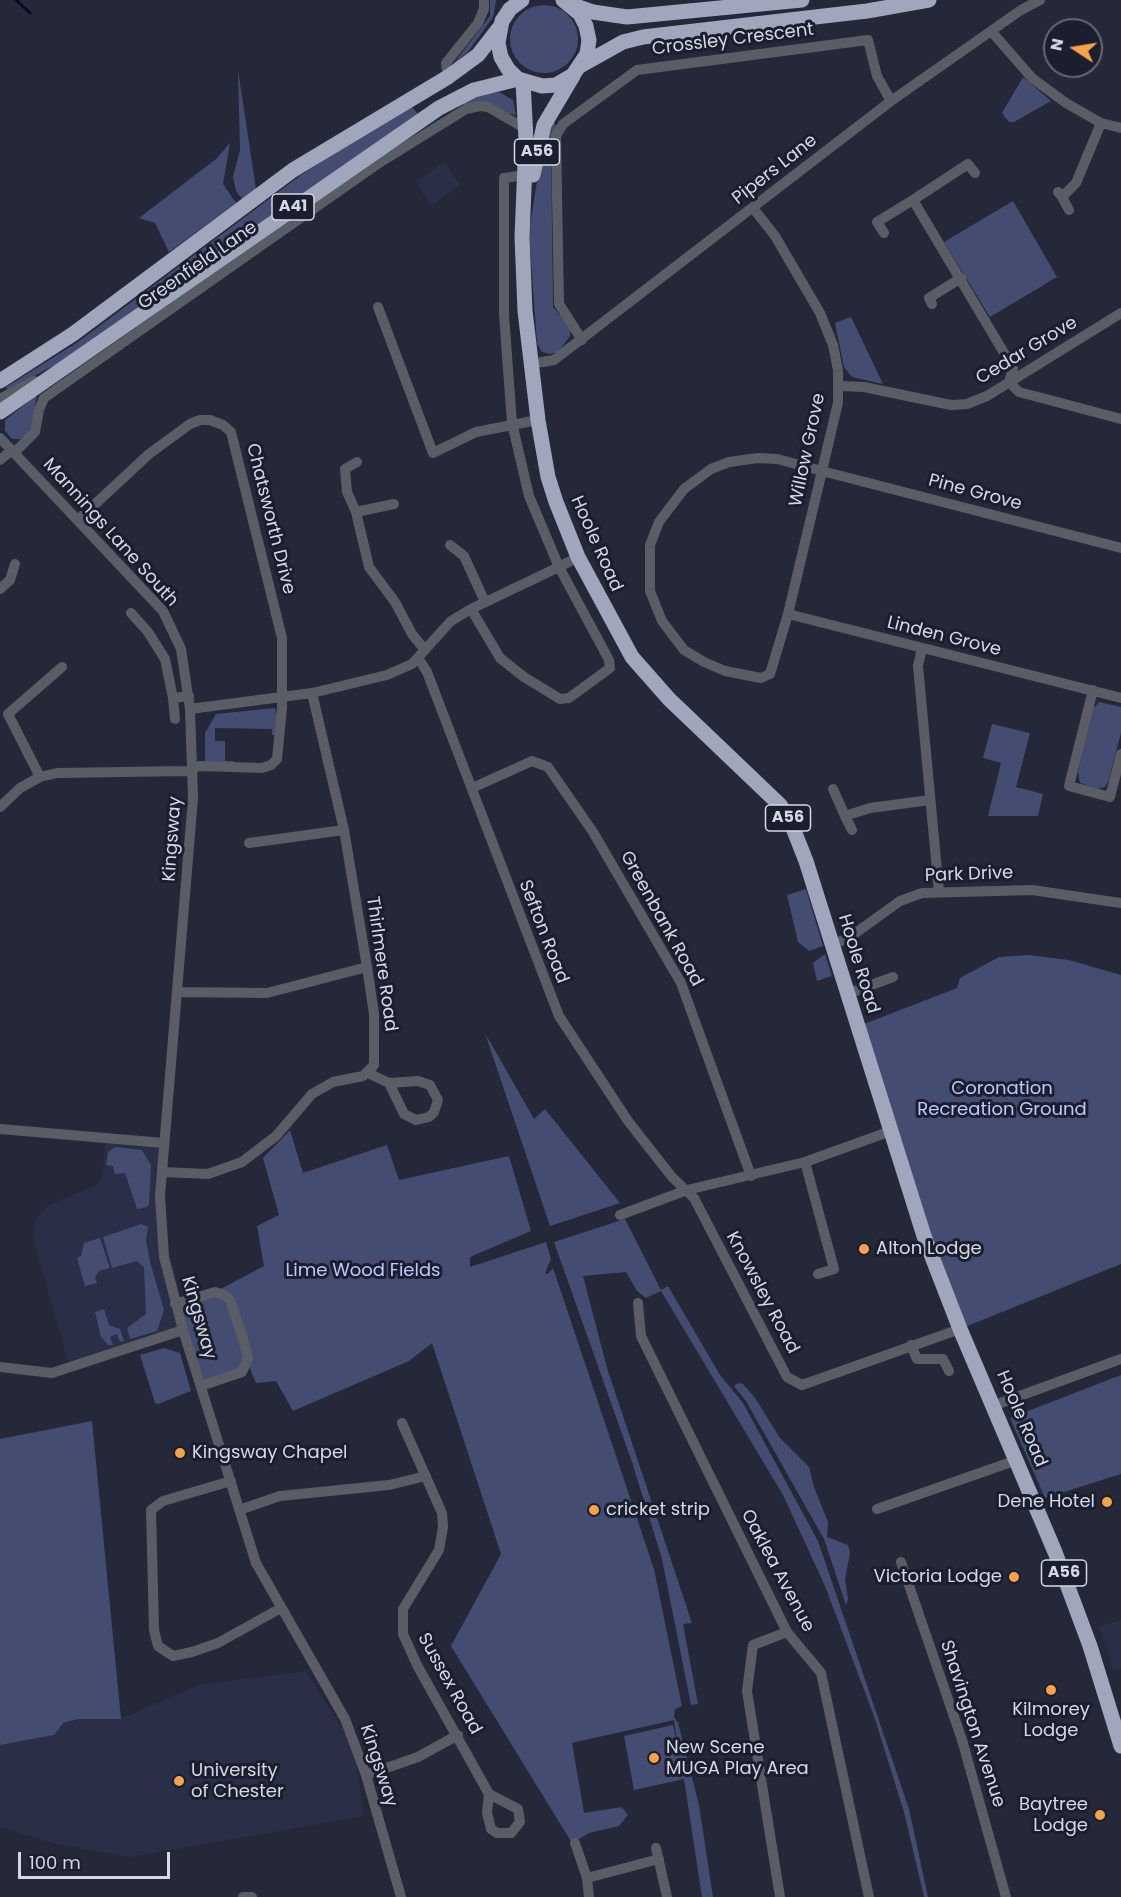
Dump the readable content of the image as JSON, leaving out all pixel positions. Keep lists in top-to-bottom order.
{
  "streets": {
    "highway": [
      "A56",
      "A41",
      "Greenfield Lane",
      "Hoole Road"
    ],
    "street": [
      "Crossley Crescent",
      "Pipers Lane",
      "Cedar Grove",
      "Willow Grove",
      "Pine Grove",
      "Chatsworth Drive",
      "Mannings Lane South",
      "Linden Grove",
      "Kingsway",
      "Park Drive",
      "Greenbank Road",
      "Sefton Road",
      "Thirlmere Road",
      "Knowsley Road",
      "Oaklea Avenue",
      "Sussex Road",
      "Shavington Avenue"
    ]
  },
  "crossings": [
    ["Crossley Crescent", "Pipers Lane"],
    ["Pipers Lane", "Willow Grove"],
    ["Pipers Lane", "Hoole Road"],
    ["Greenfield Lane", "Mannings Lane South"],
    ["Greenfield Lane", "Hoole Road"],
    ["Cedar Grove", "Willow Grove"],
    ["Willow Grove", "Pine Grove"],
    ["Willow Grove", "Linden Grove"],
    ["Chatsworth Drive", "Mannings Lane South"],
    ["Chatsworth Drive", "Kingsway"],
    ["Mannings Lane South", "Kingsway"],
    ["Hoole Road", "Park Drive"],
    ["Hoole Road", "Knowsley Road"],
    ["Greenbank Road", "Sefton Road"],
    ["Sefton Road", "Knowsley Road"]
  ],
  "parks": ["Coronation Recreation Ground", "Lime Wood Fields"],
  "places": [
    "Alton Lodge",
    "Kingsway Chapel",
    "Dene Hotel",
    "cricket strip",
    "Victoria Lodge",
    "Kilmorey Lodge",
    "New Scene MUGA Play Area",
    "University of Chester",
    "Baytree Lodge"
  ],
  "scale_bar": "100 m",
  "north": "left"
}
